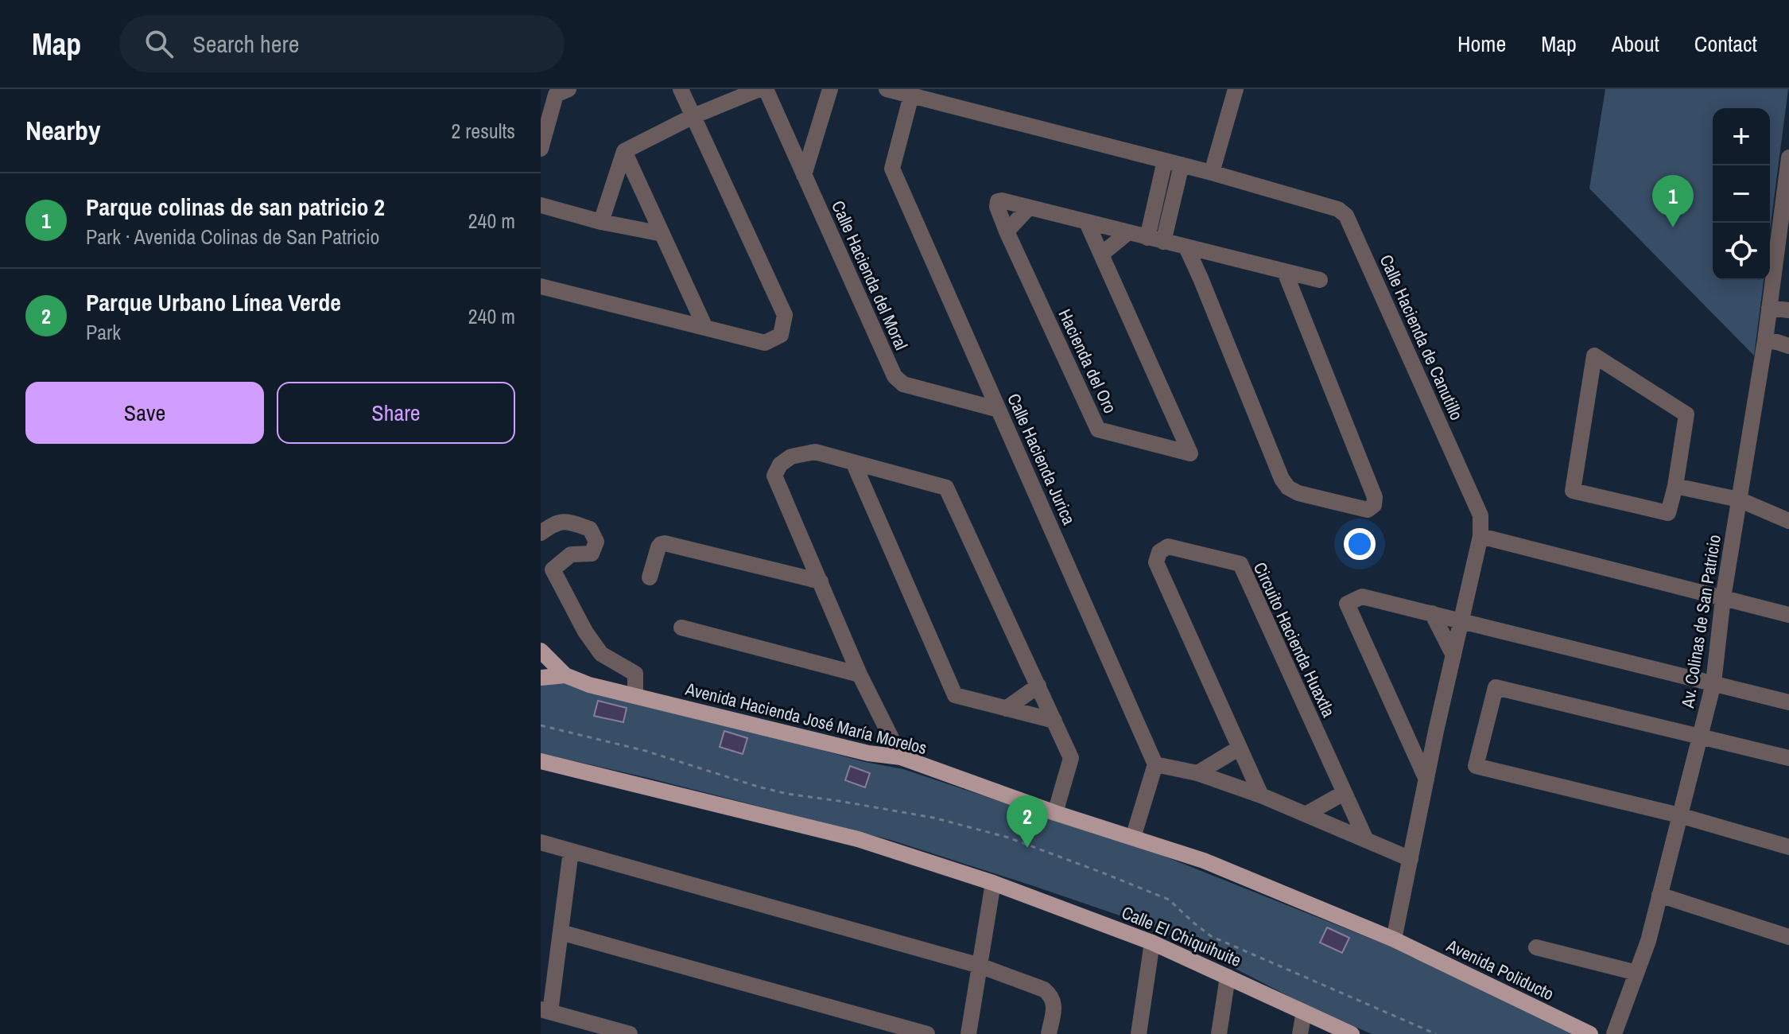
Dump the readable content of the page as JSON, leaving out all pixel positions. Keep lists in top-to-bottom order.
{
  "streets": {
    "main road": ["Avenida Hacienda José María Morelos", "Calle El Chiquihuite", "Avenida Poliducto"],
    "street": [
      "Calle Hacienda del Moral",
      "Calle Hacienda de Canutillo",
      "Hacienda del Oro",
      "Calle Hacienda Jurica",
      "Av. Colinas de San Patricio",
      "Circuito Hacienda Huaxtla"
    ]
  },
  "crossings": [
    ["Calle Hacienda del Moral", "Calle Hacienda Jurica"],
    ["Calle Hacienda de Canutillo", "Calle Hacienda Jurica"],
    ["Calle Hacienda de Canutillo", "Avenida Hacienda José María Morelos"],
    ["Calle Hacienda de Canutillo", "Avenida Poliducto"],
    ["Avenida Hacienda José María Morelos", "Avenida Poliducto"]
  ],
  "page": {
    "header": "Map",
    "search": "Search here",
    "nav": [
      "Home",
      "Map",
      "About",
      "Contact"
    ],
    "heading": ["Nearby", "2 results"],
    "map_buttons": ["+", "−"],
    "list": [
      {
        "mark": "1",
        "name": "Parque colinas de san patricio 2",
        "note": "Park · Avenida Colinas de San Patricio",
        "value": "240 m"
      },
      {
        "mark": "2",
        "name": "Parque Urbano Línea Verde",
        "note": "Park",
        "value": "240 m"
      }
    ],
    "pins": ["1", "2"],
    "buttons": ["Save", "Share"]
  }
}
